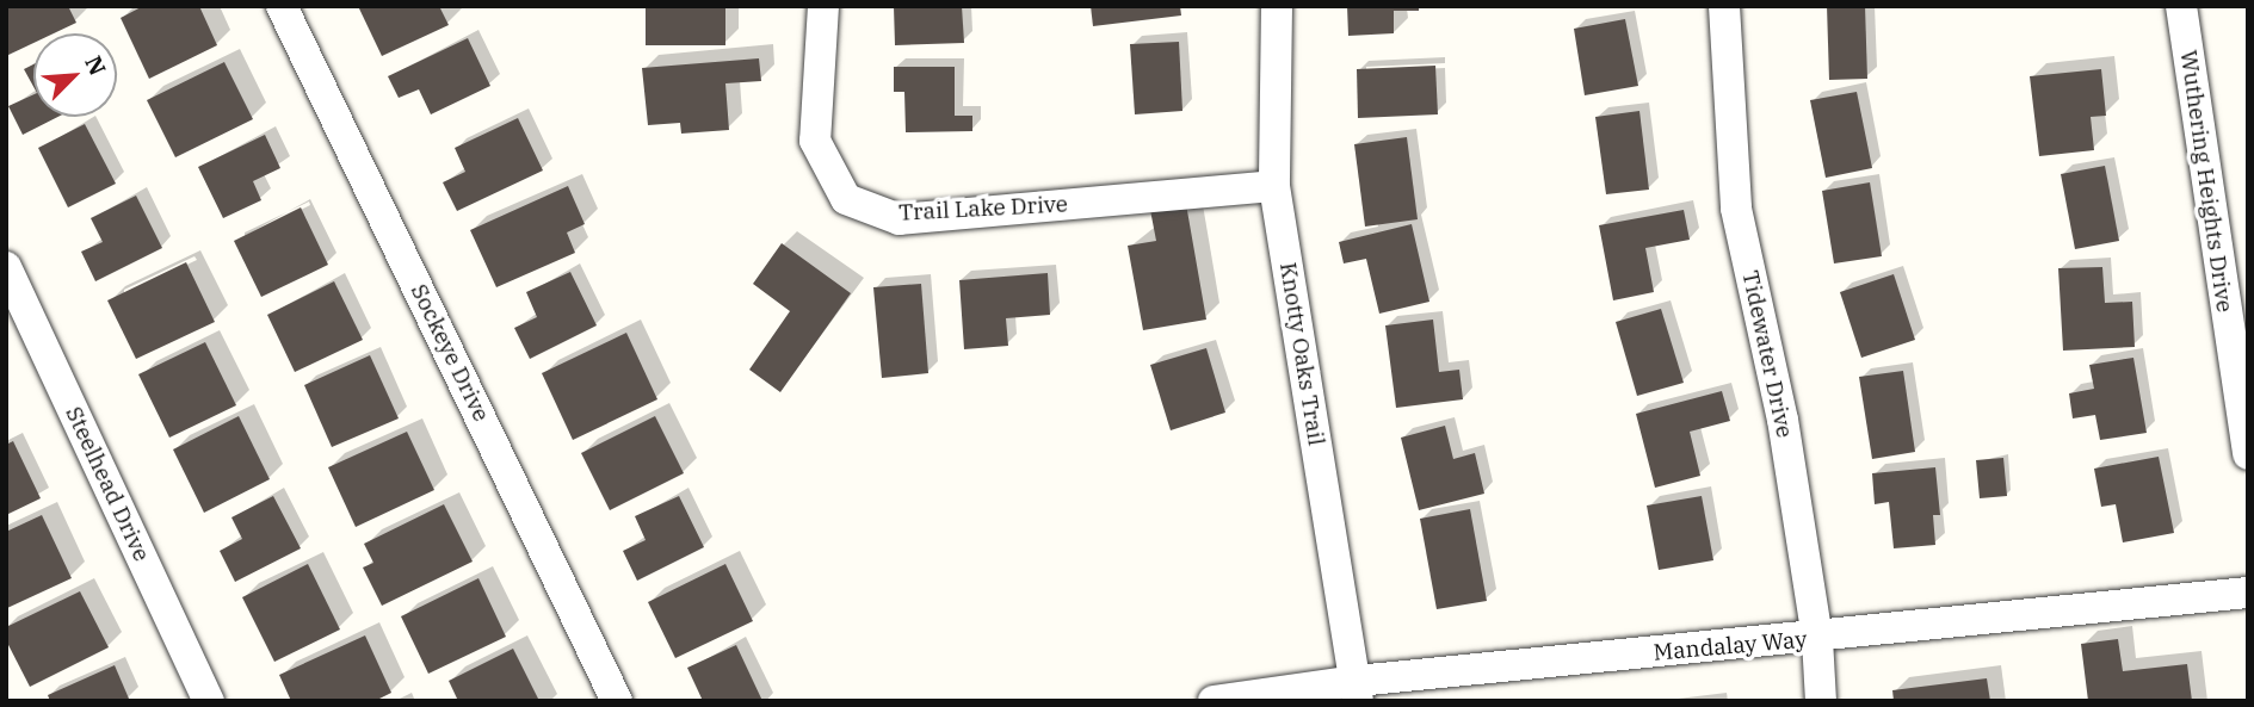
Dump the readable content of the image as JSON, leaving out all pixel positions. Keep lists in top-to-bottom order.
{
  "streets": {
    "street": [
      "Wuthering Heights Drive",
      "Trail Lake Drive",
      "Sockeye Drive",
      "Knotty Oaks Trail",
      "Tidewater Drive",
      "Steelhead Drive",
      "Mandalay Way"
    ]
  },
  "crossings": [
    ["Trail Lake Drive", "Knotty Oaks Trail"],
    ["Knotty Oaks Trail", "Mandalay Way"],
    ["Tidewater Drive", "Mandalay Way"]
  ],
  "north": "top right"
}
